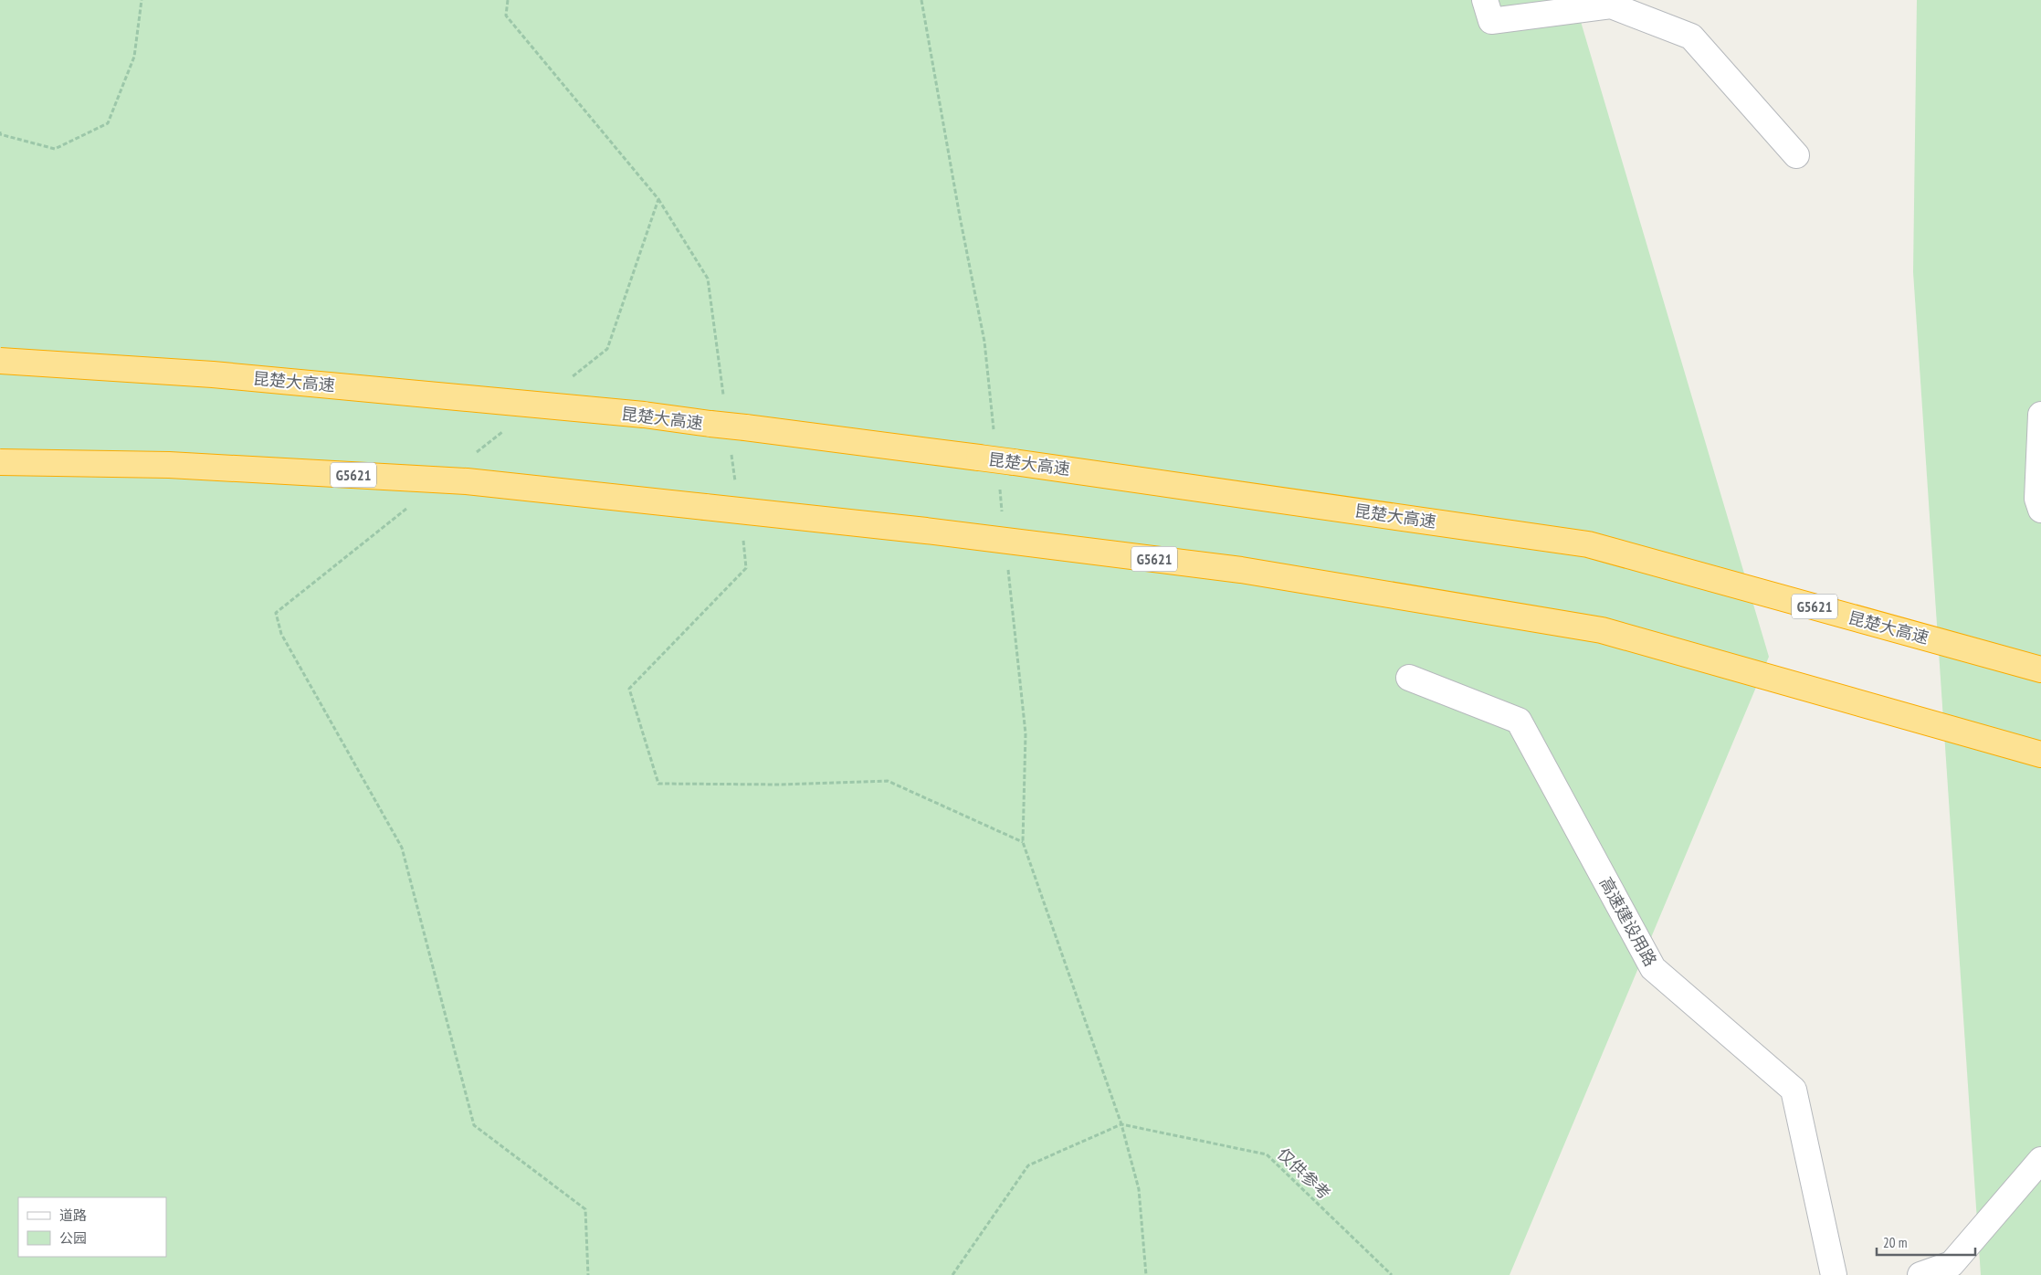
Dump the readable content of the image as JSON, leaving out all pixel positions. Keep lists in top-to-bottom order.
{
  "streets": {
    "highway": ["昆楚大高速", "G5621"],
    "lane": ["高速建设用路"],
    "path": ["仅供参考"]
  },
  "legend": ["道路", "公园"],
  "scale_bar": "20 m"
}
